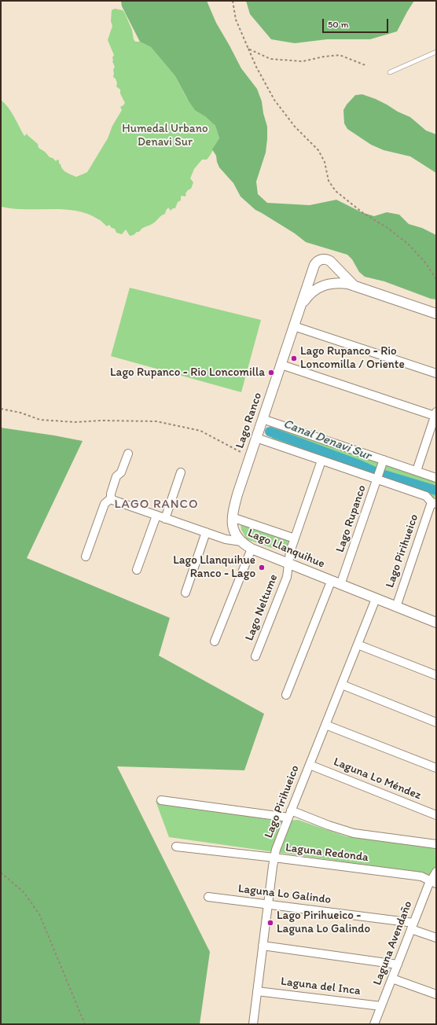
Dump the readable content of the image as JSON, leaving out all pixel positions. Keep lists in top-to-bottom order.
{
  "streets": {
    "street": [
      "Lago Ranco",
      "Lago Rupanco",
      "Lago Llanquihue",
      "Lago Pirihueico",
      "Lago Neltume",
      "Laguna Lo Méndez",
      "Laguna Redonda",
      "Laguna Lo Galindo",
      "Laguna Avendaño",
      "Laguna del Inca"
    ]
  },
  "crossings": [
    ["Lago Ranco", "Lago Llanquihue"],
    ["Lago Rupanco", "Lago Llanquihue"],
    ["Lago Llanquihue", "Lago Pirihueico"],
    ["Lago Llanquihue", "Lago Neltume"],
    ["Lago Pirihueico", "Laguna Lo Méndez"],
    ["Lago Pirihueico", "Laguna Redonda"],
    ["Lago Pirihueico", "Laguna Lo Galindo"],
    ["Lago Pirihueico", "Laguna del Inca"],
    ["Laguna Redonda", "Laguna Avendaño"],
    ["Laguna Lo Galindo", "Laguna Avendaño"],
    ["Laguna Avendaño", "Laguna del Inca"]
  ],
  "districts": ["LAGO RANCO"],
  "water": ["Canal Denavi Sur"],
  "parks": ["Humedal Urbano Denavi Sur"],
  "places": [
    "Lago Rupanco - Rio Loncomilla / Oriente",
    "Lago Rupanco - Rio Loncomilla",
    "Lago Llanquihue Ranco - Lago",
    "Lago Pirihueico - Laguna Lo Galindo"
  ],
  "scale_bar": "50 m"
}
